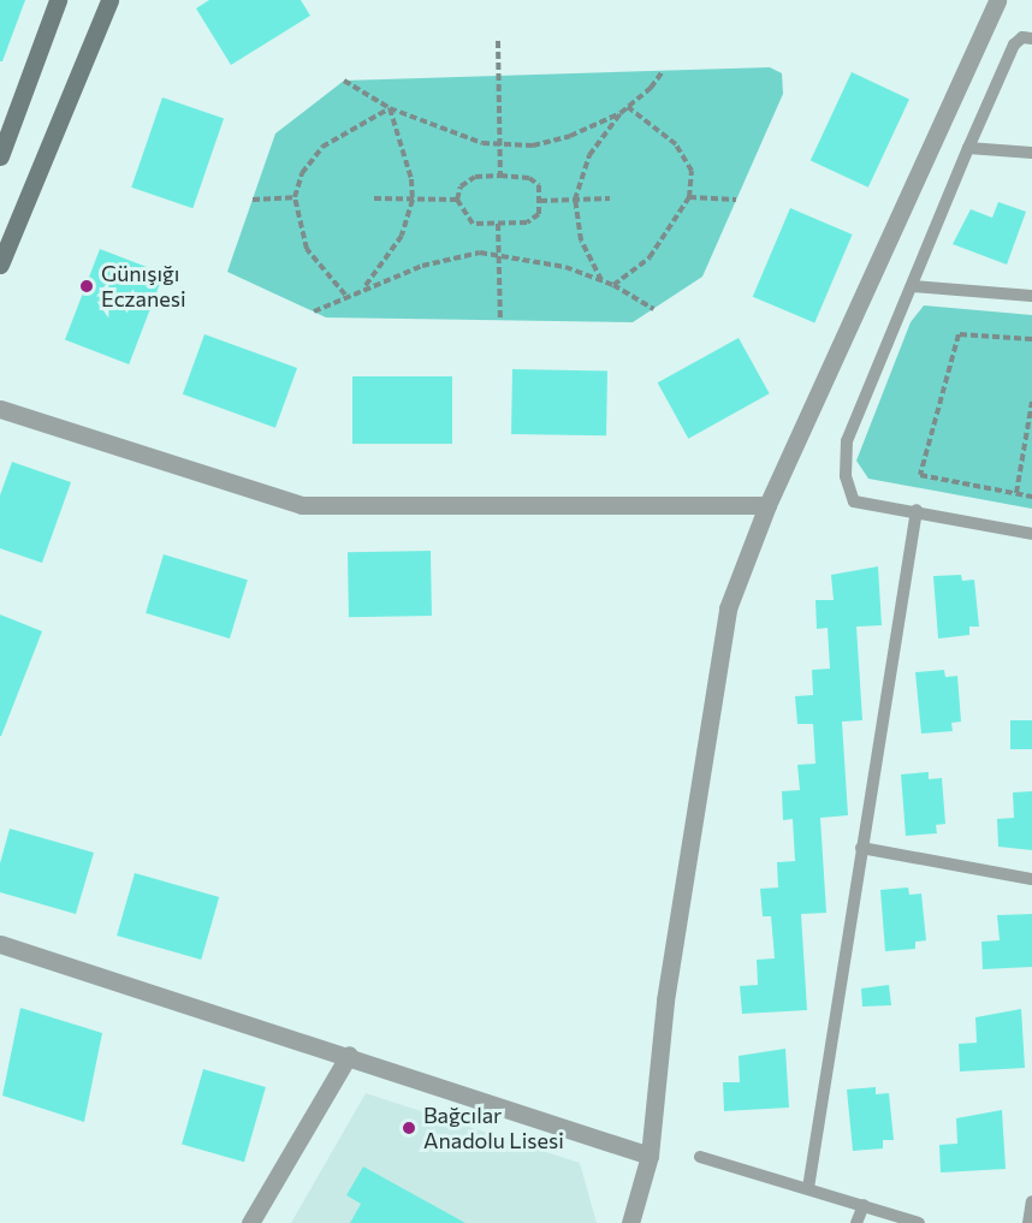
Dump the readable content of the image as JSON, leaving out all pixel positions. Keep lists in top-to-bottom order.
{
  "places": ["Günışığı Eczanesi", "Bağcılar Anadolu Lisesi"]
}
